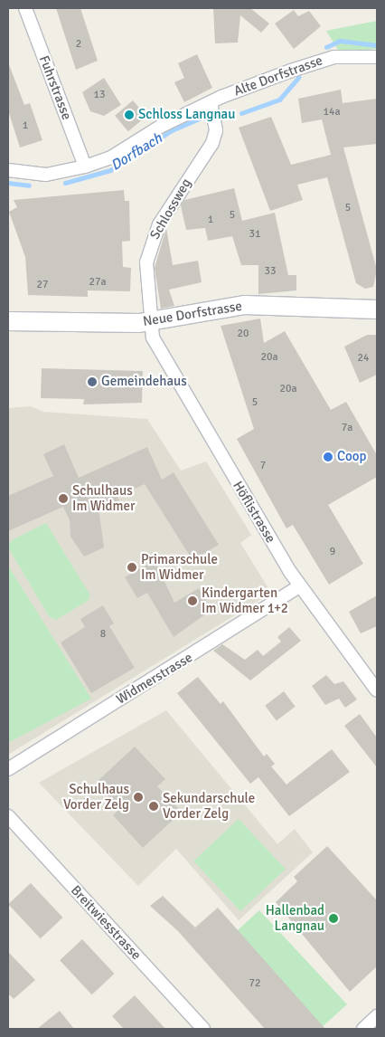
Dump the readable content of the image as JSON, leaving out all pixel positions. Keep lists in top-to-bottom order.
{
  "streets": {
    "main road": ["Neue Dorfstrasse"],
    "street": [
      "Alte Dorfstrasse",
      "Fuhrstrasse",
      "Schlossweg",
      "Höflistrasse",
      "Widmerstrasse",
      "Breitwiesstrasse"
    ]
  },
  "crossings": [
    ["Alte Dorfstrasse", "Fuhrstrasse"],
    ["Alte Dorfstrasse", "Schlossweg"],
    ["Schlossweg", "Neue Dorfstrasse"],
    ["Schlossweg", "Höflistrasse"],
    ["Neue Dorfstrasse", "Höflistrasse"],
    ["Höflistrasse", "Widmerstrasse"]
  ],
  "water": ["Dorfbach"],
  "places": [
    "Schloss Langnau",
    "Gemeindehaus",
    "Coop",
    "Schulhaus Im Widmer",
    "Primarschule Im Widmer",
    "Kindergarten Im Widmer 1+2",
    "Schulhaus Vorder Zelg",
    "Sekundarschule Vorder Zelg",
    "Hallenbad Langnau"
  ],
  "house_numbers": [
    "2",
    "13",
    "14a",
    "1",
    "5",
    "5",
    "1",
    "31",
    "33",
    "27a",
    "27",
    "20",
    "20a",
    "24",
    "20a",
    "5",
    "7a",
    "7",
    "9",
    "8",
    "72"
  ]
}
